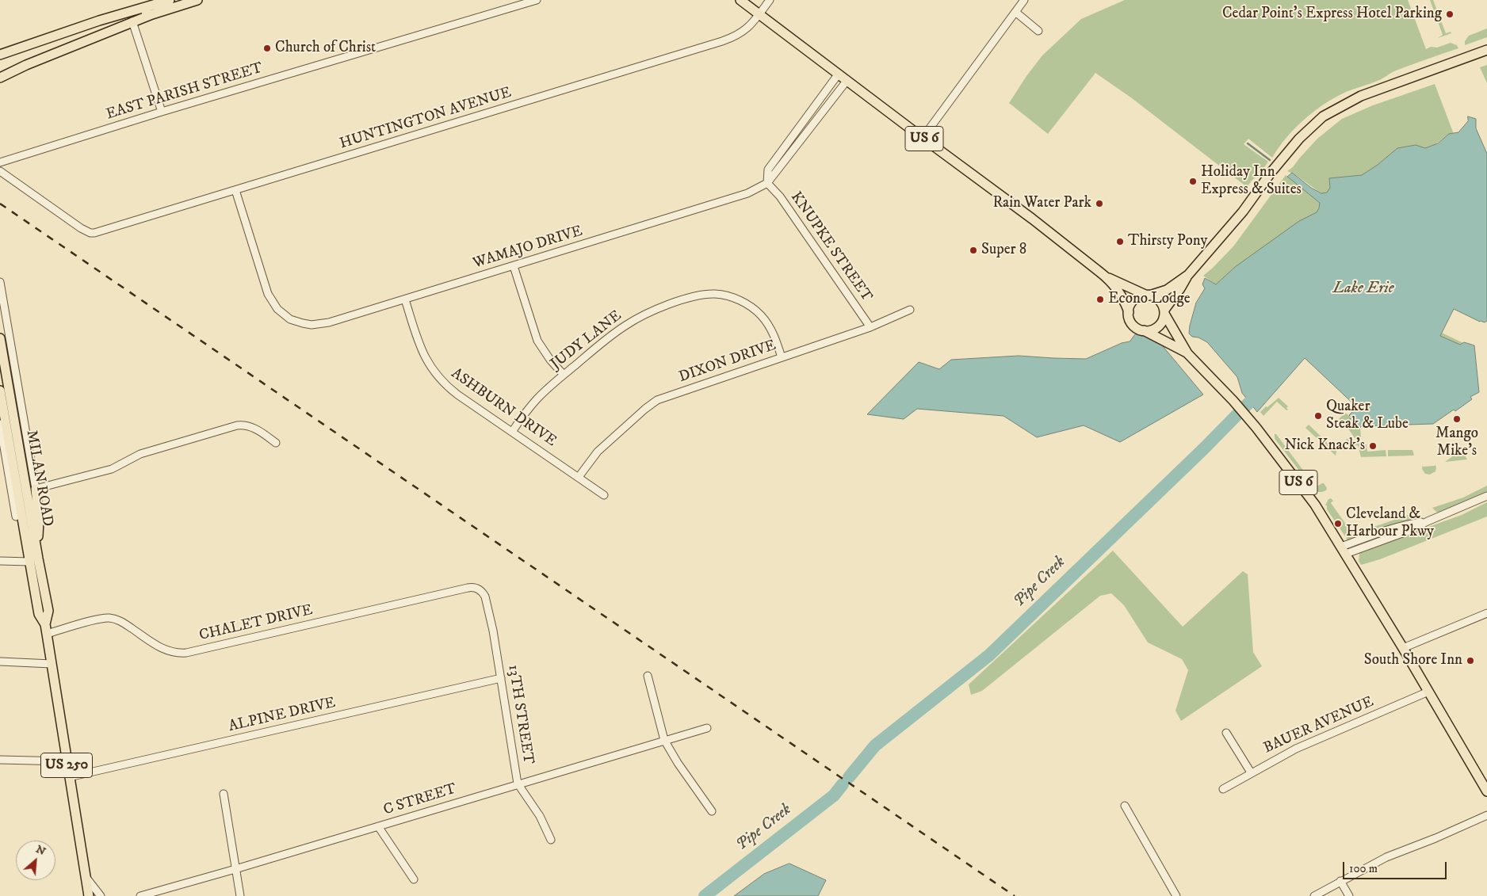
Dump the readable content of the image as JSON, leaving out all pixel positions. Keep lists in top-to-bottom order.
{
  "streets": {
    "main road": ["US 6", "MILAN ROAD", "US 250"],
    "street": [
      "EAST PARISH STREET",
      "HUNTINGTON AVENUE",
      "KNUPKE STREET",
      "WAMAJO DRIVE",
      "JUDY LANE",
      "DIXON DRIVE",
      "ASHBURN DRIVE",
      "CHALET DRIVE",
      "13TH STREET",
      "ALPINE DRIVE",
      "BAUER AVENUE",
      "C STREET"
    ]
  },
  "crossings": [
    ["HUNTINGTON AVENUE", "US 6"],
    ["HUNTINGTON AVENUE", "WAMAJO DRIVE"],
    ["US 6", "BAUER AVENUE"],
    ["KNUPKE STREET", "WAMAJO DRIVE"],
    ["KNUPKE STREET", "DIXON DRIVE"],
    ["WAMAJO DRIVE", "ASHBURN DRIVE"],
    ["JUDY LANE", "DIXON DRIVE"],
    ["JUDY LANE", "ASHBURN DRIVE"],
    ["DIXON DRIVE", "ASHBURN DRIVE"],
    ["MILAN ROAD", "CHALET DRIVE"],
    ["MILAN ROAD", "ALPINE DRIVE"],
    ["CHALET DRIVE", "13TH STREET"],
    ["13TH STREET", "ALPINE DRIVE"],
    ["13TH STREET", "C STREET"]
  ],
  "water": ["Lake Erie", "Pipe Creek"],
  "places": [
    "Cedar Point's Express Hotel Parking",
    "Church of Christ",
    "Holiday Inn Express & Suites",
    "Rain Water Park",
    "Thirsty Pony",
    "Super 8",
    "Econo Lodge",
    "Quaker Steak & Lube",
    "Mango Mike's",
    "Nick Knack's",
    "Cleveland & Harbour Pkwy",
    "South Shore Inn"
  ],
  "scale_bar": "100 m",
  "north": "top right"
}
